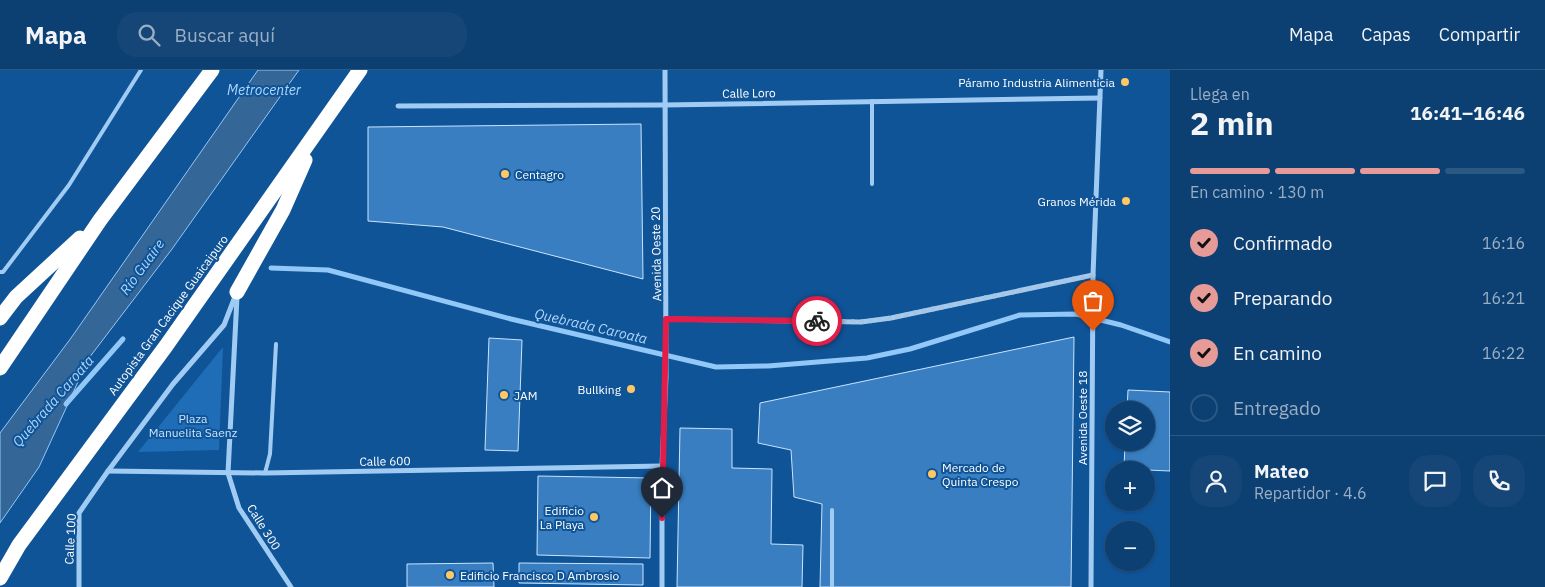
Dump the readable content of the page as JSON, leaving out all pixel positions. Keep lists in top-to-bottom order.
{
  "streets": {
    "highway": ["Autopista Gran Cacique Guaicaipuro"],
    "street": [
      "Calle Loro",
      "Avenida Oeste 20",
      "Avenida Oeste 18",
      "Calle 600",
      "Calle 300",
      "Calle 100"
    ]
  },
  "crossings": [
    ["Calle Loro", "Avenida Oeste 20"],
    ["Calle Loro", "Avenida Oeste 18"],
    ["Avenida Oeste 20", "Calle 600"],
    ["Calle 600", "Calle 300"],
    ["Calle 600", "Calle 100"]
  ],
  "water": ["Metrocenter", "Río Guaire", "Quebrada Caroata"],
  "parks": ["Plaza Manuelita Saenz"],
  "places": [
    "Páramo Industria Alimenticia",
    "Centagro",
    "Granos Mérida",
    "Bullking",
    "JAM",
    "Mercado de Quinta Crespo",
    "Edificio La Playa",
    "Edificio Francisco D Ambrosio"
  ],
  "page": {
    "header": "Mapa",
    "search": "Buscar aquí",
    "nav": ["Mapa", "Capas", "Compartir"],
    "heading": ["2 min", "Llega en", "16:41–16:46"],
    "panel": ["Mateo", "Repartidor · 4.6"],
    "bar": "En camino · 130 m",
    "list": [
      ["Confirmado", "16:16"],
      ["Preparando", "16:21"],
      ["En camino", "16:22"],
      "Entregado"
    ],
    "map_buttons": ["+", "−"]
  }
}
